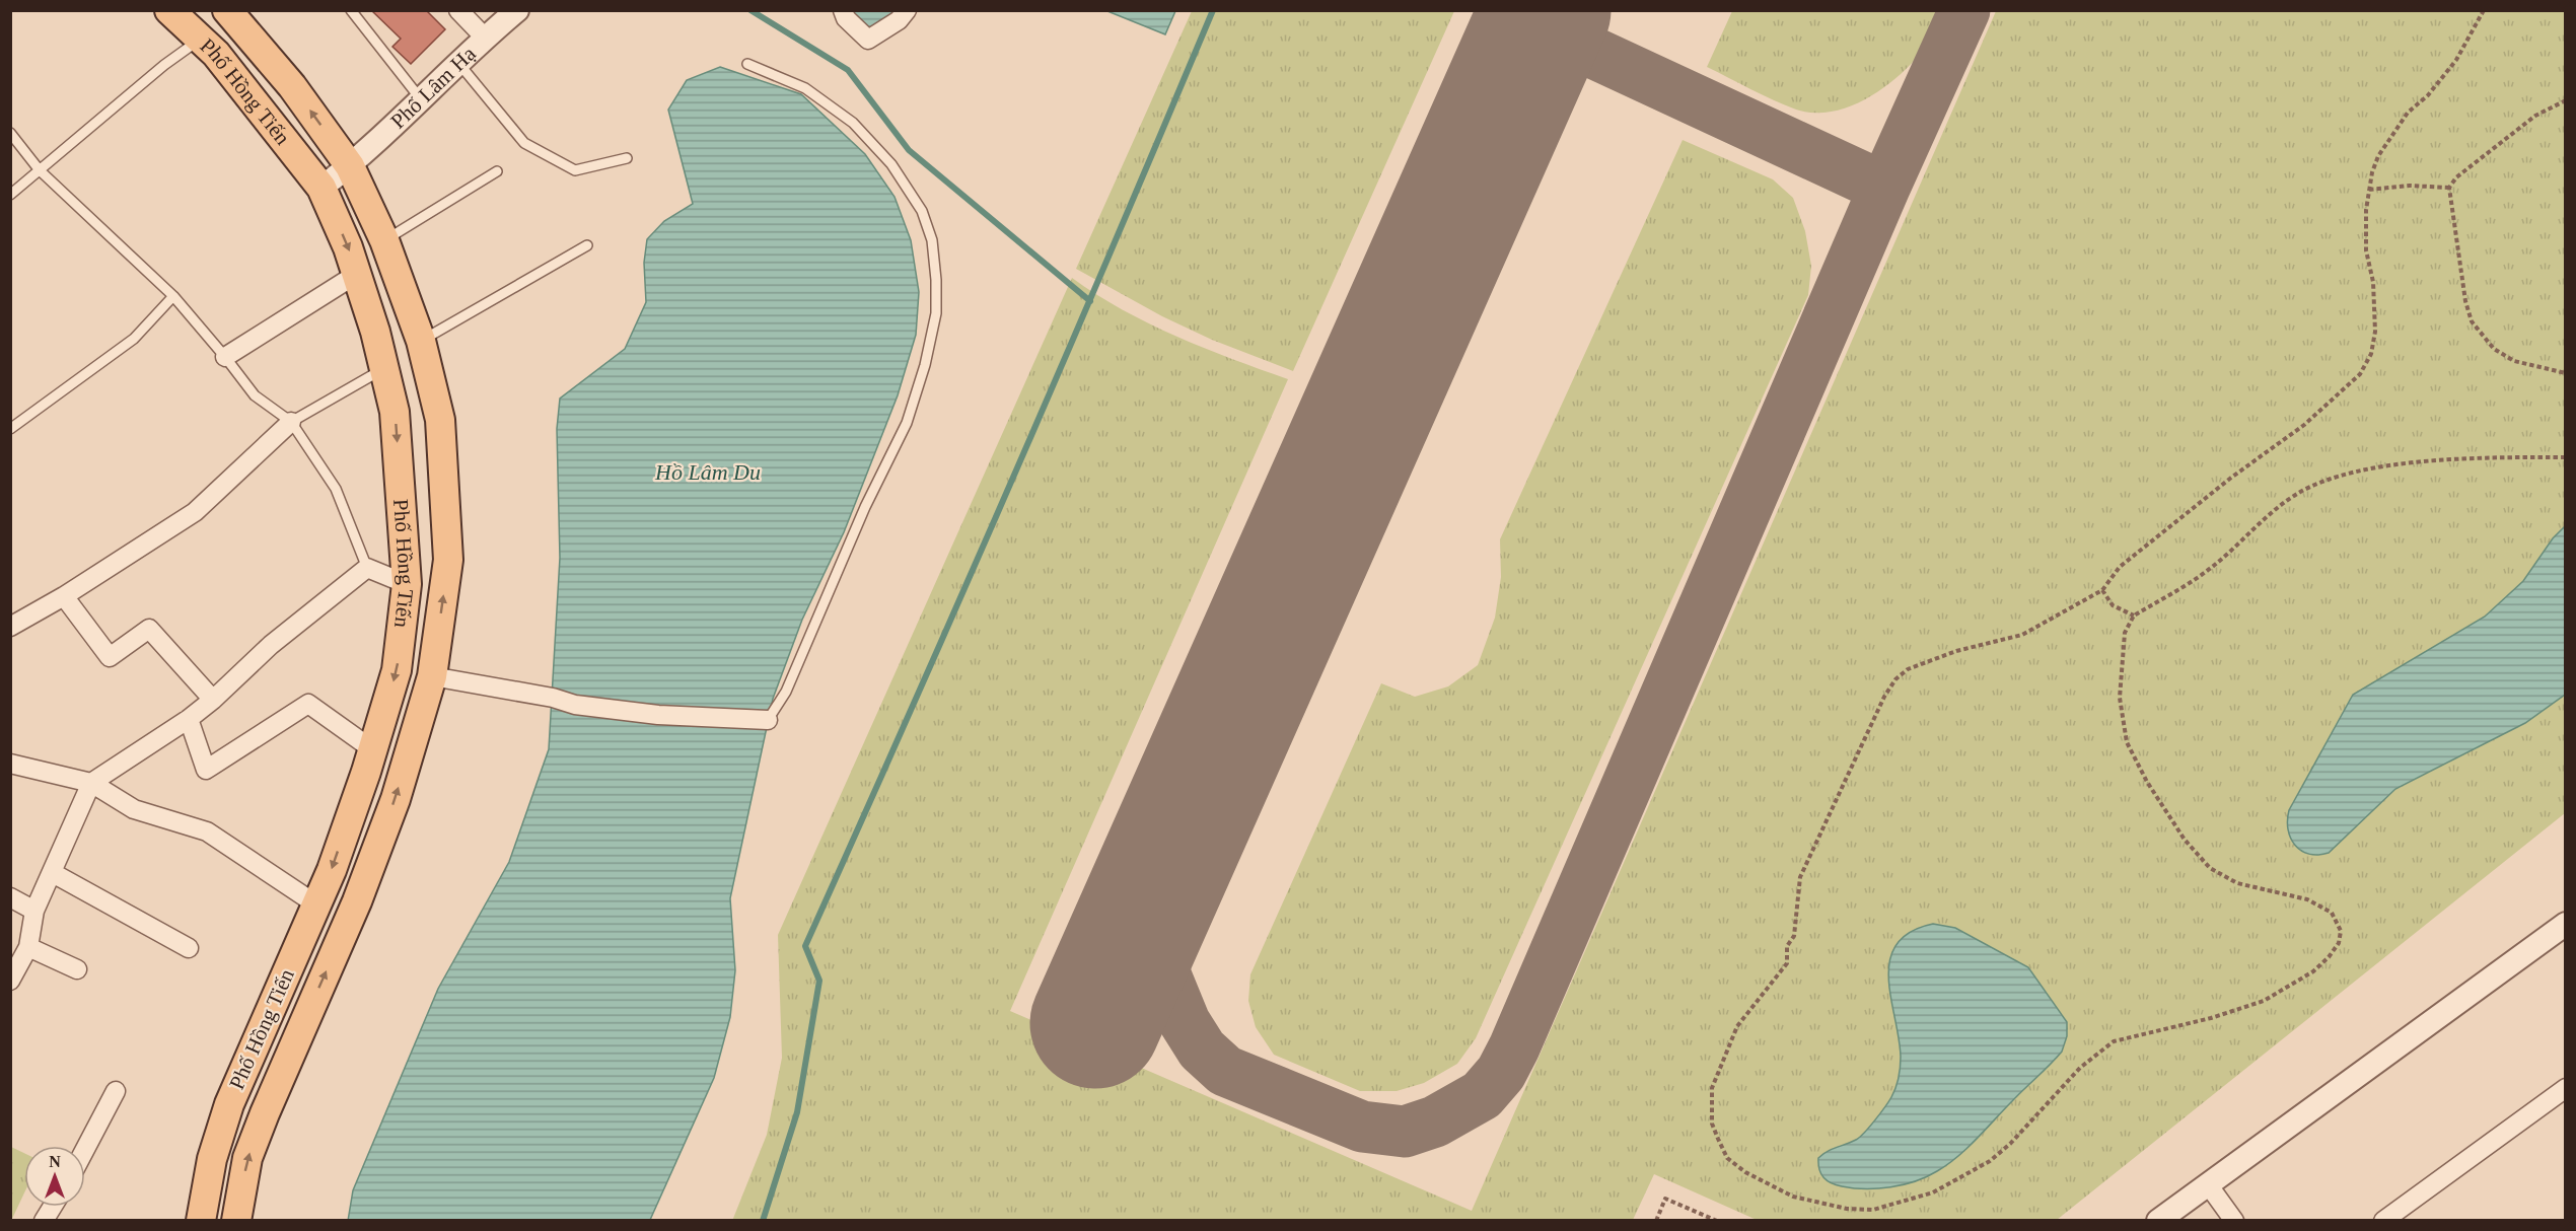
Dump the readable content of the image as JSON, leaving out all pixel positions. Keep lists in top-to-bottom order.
{
  "streets": {
    "main road": ["Phố Hồng Tiến"],
    "street": ["Phố Lâm Hạ"]
  },
  "crossings": [
    ["Phố Lâm Hạ", "Phố Hồng Tiến"]
  ],
  "water": ["Hồ Lâm Du"],
  "north": "top"
}
